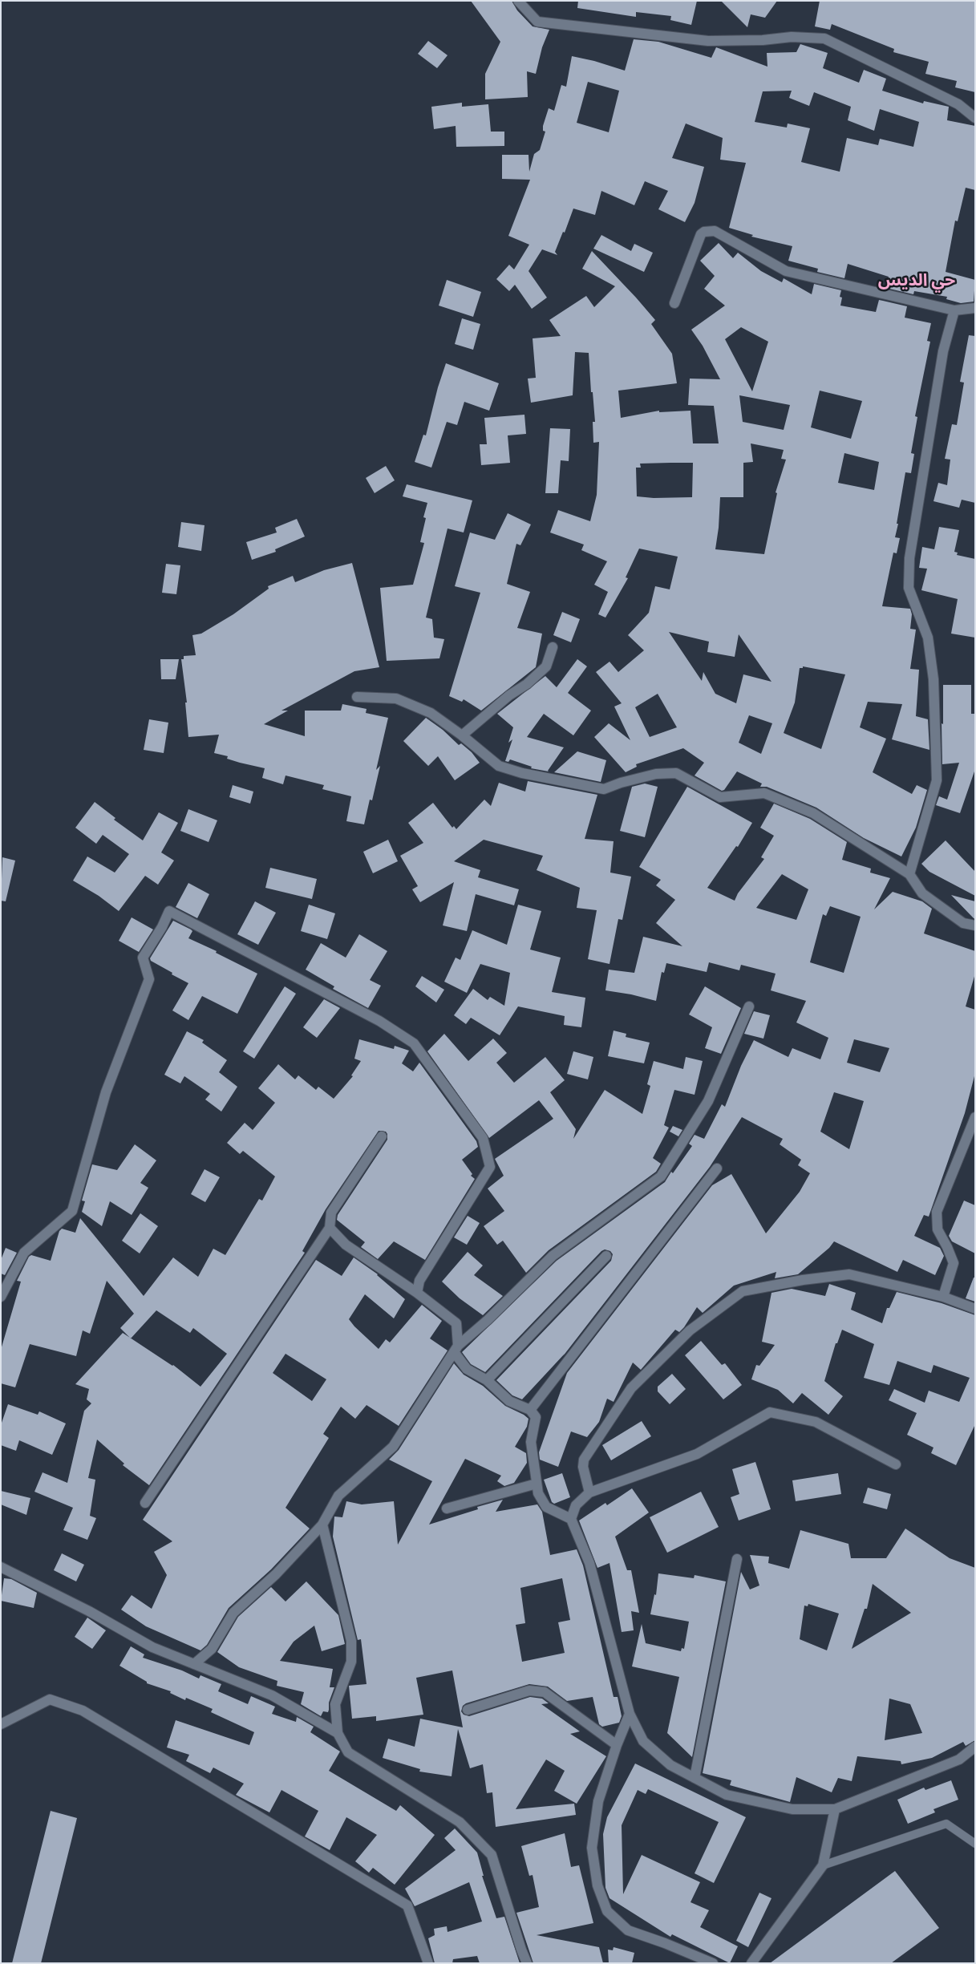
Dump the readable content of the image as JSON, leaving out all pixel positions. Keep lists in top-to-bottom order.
{
  "districts": ["حي الديس"]
}
